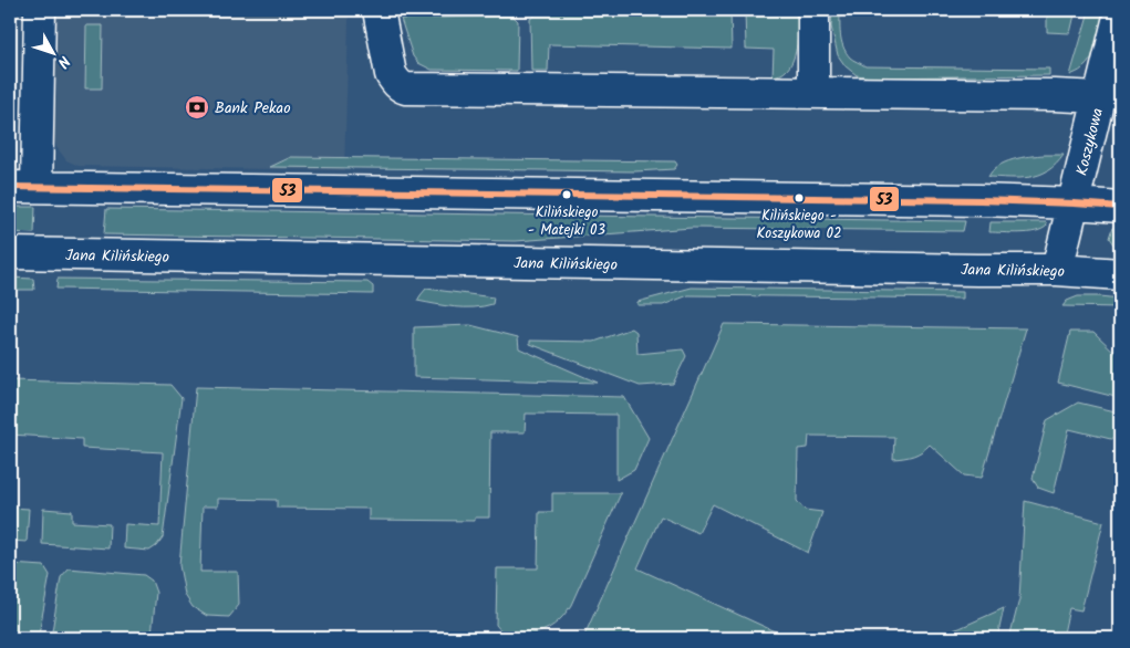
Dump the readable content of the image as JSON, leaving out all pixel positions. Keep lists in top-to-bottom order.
{
  "streets": {
    "street": ["Koszykowa", "Jana Kilińskiego"]
  },
  "crossings": [
    ["Koszykowa", "Jana Kilińskiego"]
  ],
  "places": {
    "bank": ["Bank Pekao"],
    "other": ["Kilińskiego - Matejki 03", "Kilińskiego - Koszykowa 02"]
  },
  "lines": ["transit line 53"],
  "north": "bottom right"
}
